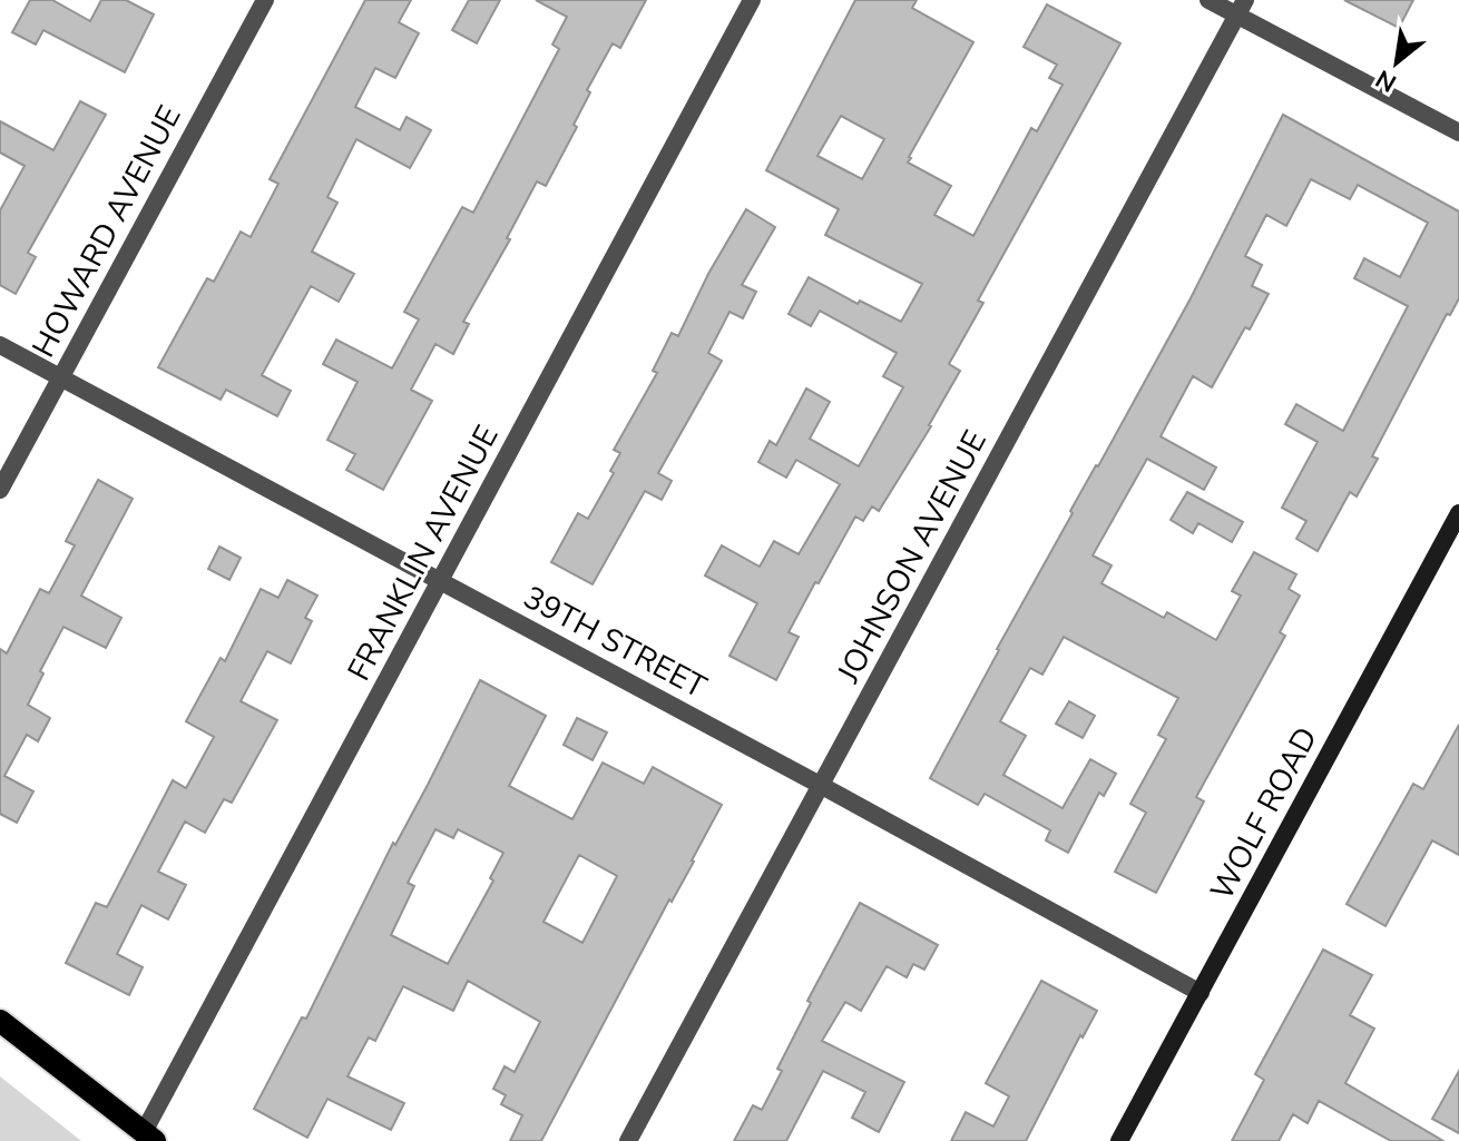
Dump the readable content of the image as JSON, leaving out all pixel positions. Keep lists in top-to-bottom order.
{
  "streets": {
    "main road": ["WOLF ROAD"],
    "street": [
      "HOWARD AVENUE",
      "FRANKLIN AVENUE",
      "JOHNSON AVENUE",
      "39TH STREET"
    ]
  },
  "crossings": [
    ["HOWARD AVENUE", "39TH STREET"],
    ["FRANKLIN AVENUE", "39TH STREET"],
    ["JOHNSON AVENUE", "39TH STREET"],
    ["39TH STREET", "WOLF ROAD"]
  ],
  "north": "bottom left"
}
